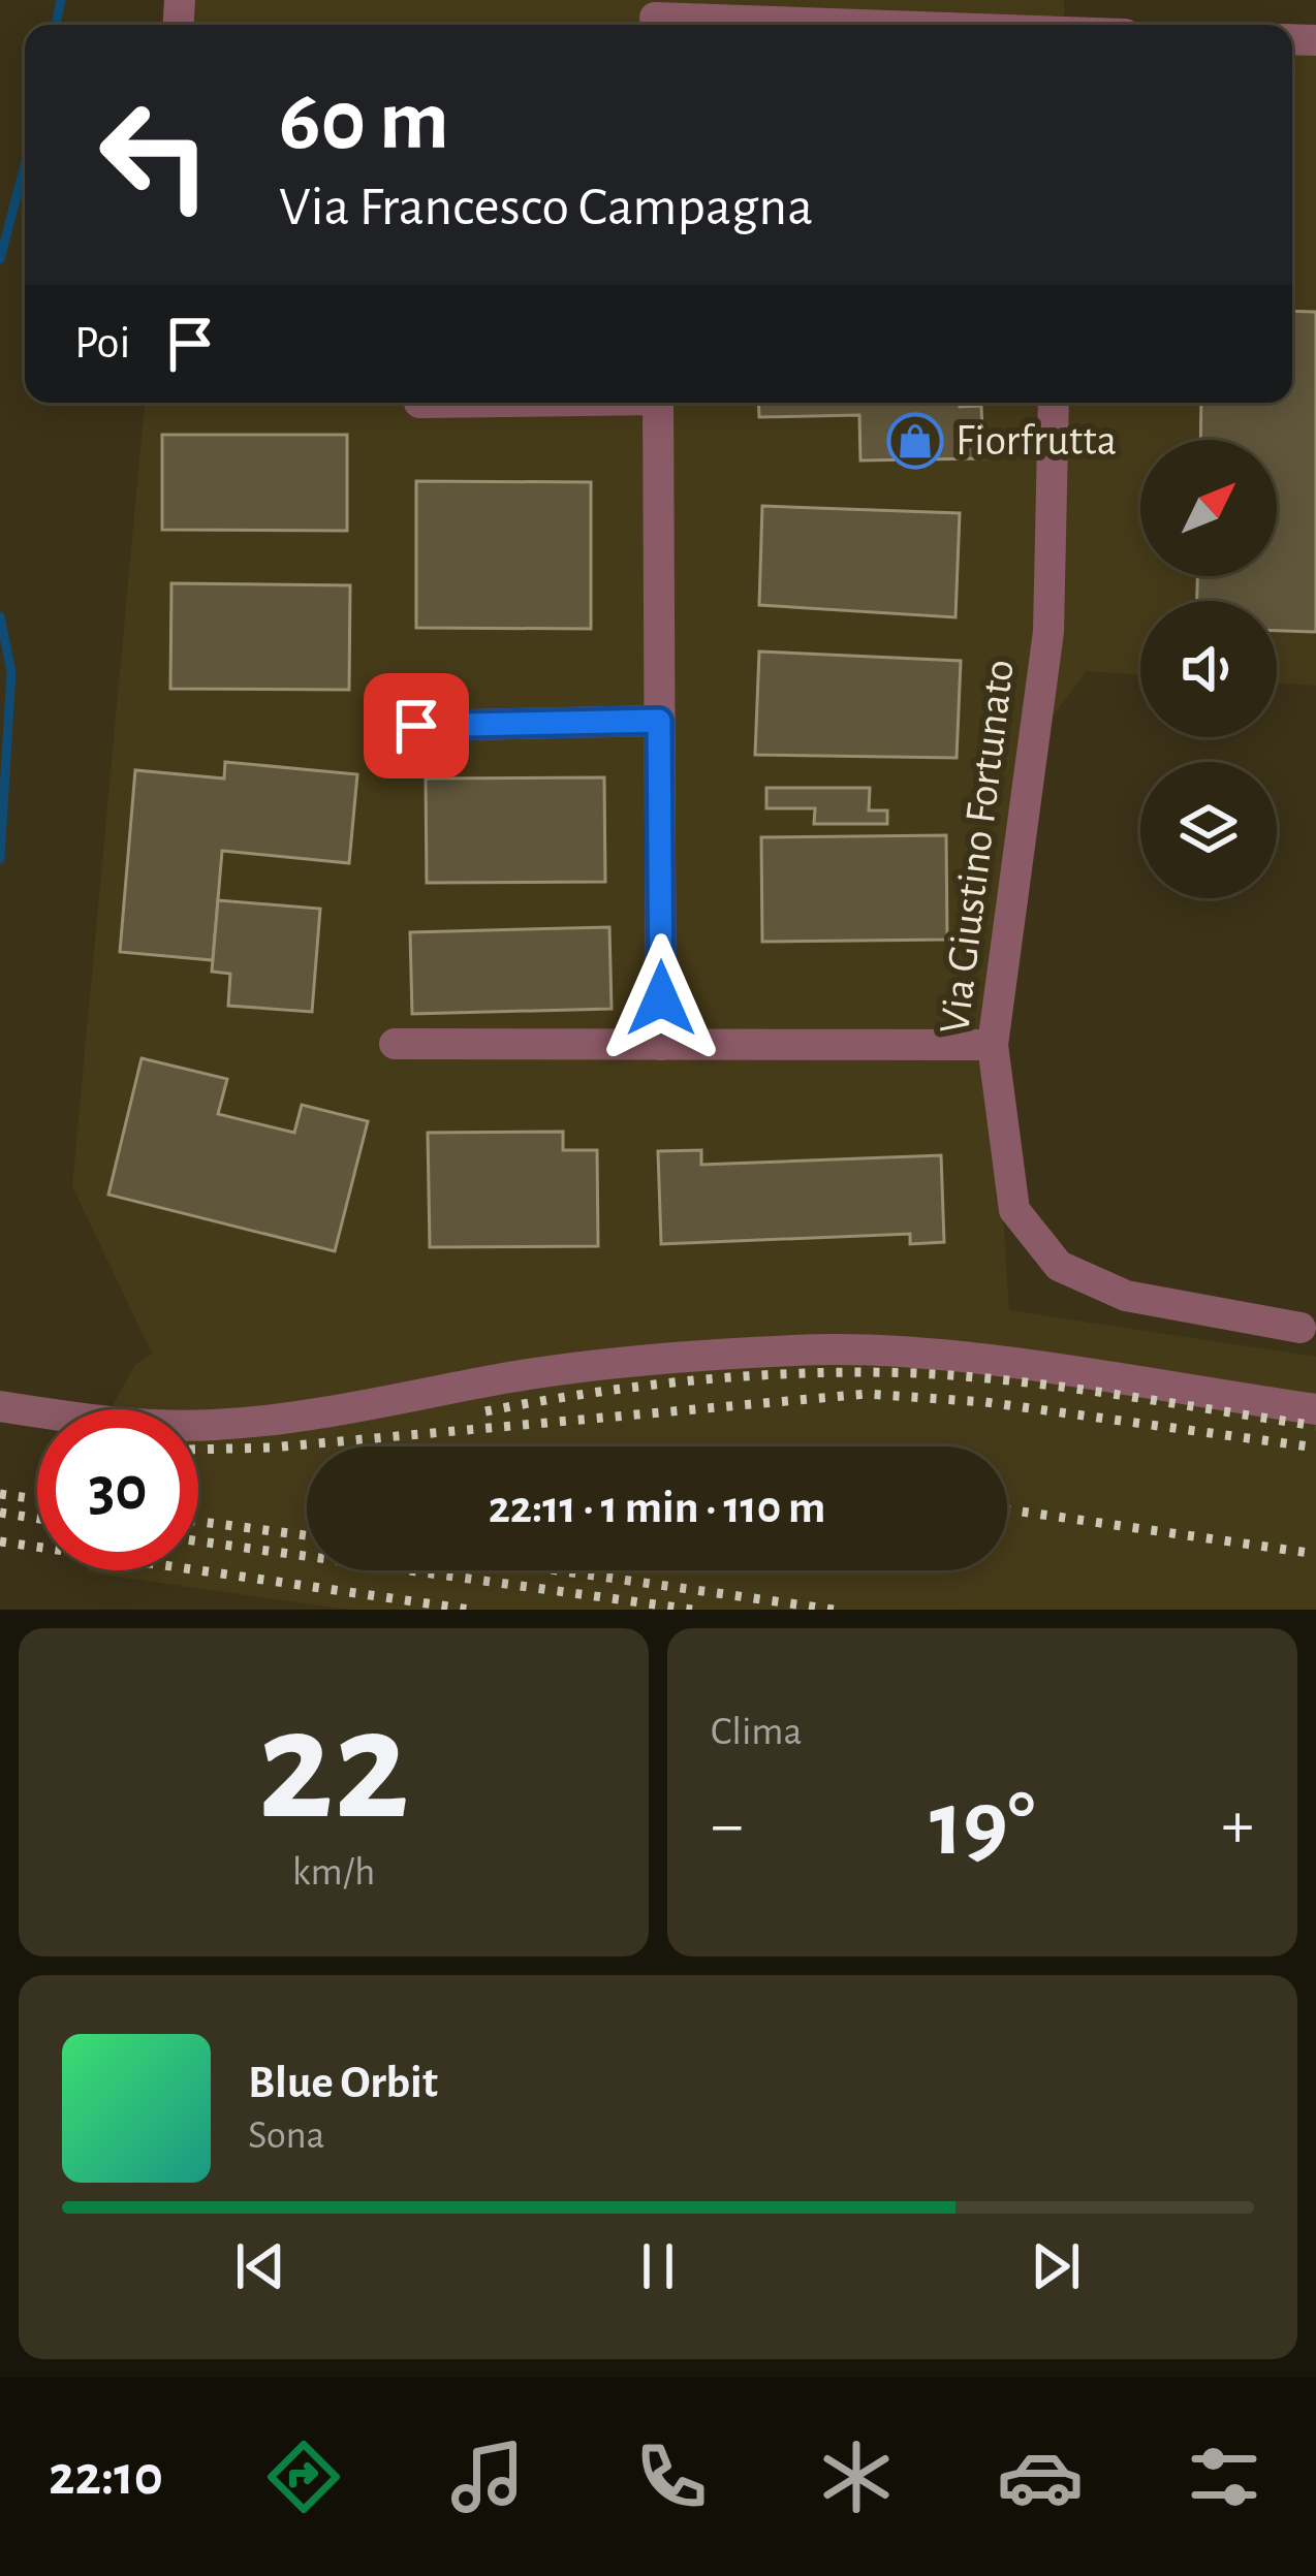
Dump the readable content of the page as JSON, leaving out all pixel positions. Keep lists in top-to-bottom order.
{
  "streets": {
    "street": ["Via Giustino Fortunato"]
  },
  "places": {
    "shop": ["Fiorfrutta"]
  },
  "north": "top right",
  "page": {
    "turn": ["60 m", "Via Francesco Campagna"],
    "then": "Poi",
    "limit": "30",
    "trip": "22:11 · 1 min · 110 m",
    "tile": [
      ["22", "km/h"],
      "Clima"
    ],
    "heat": ["−", "19°", "+"],
    "song": ["Blue Orbit", "Sona"],
    "tabs": "22:10"
  }
}
